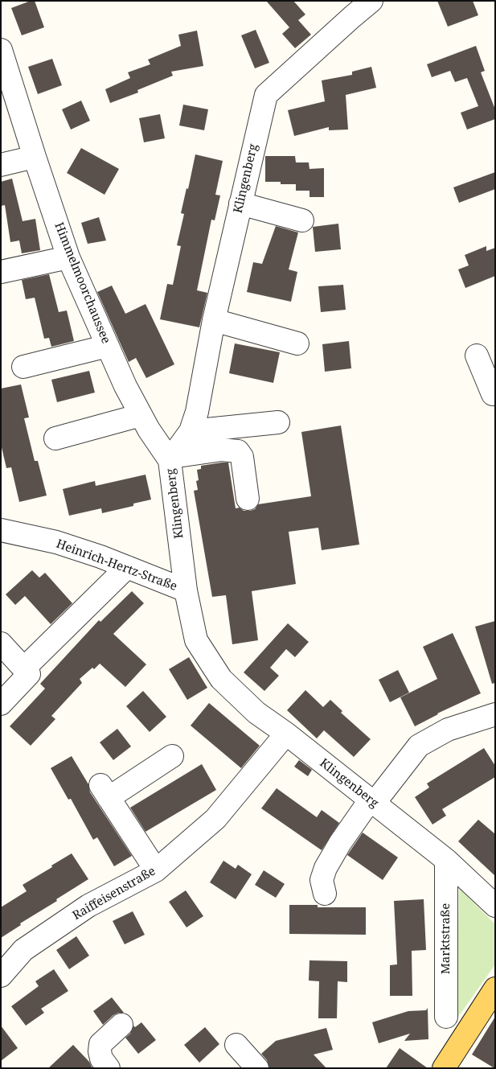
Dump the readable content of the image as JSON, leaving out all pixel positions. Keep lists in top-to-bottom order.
{
  "streets": {
    "street": [
      "Klingenberg",
      "Himmelmoorchaussee",
      "Heinrich-Hertz-Straße",
      "Raiffeisenstraße",
      "Marktstraße"
    ]
  },
  "crossings": [
    ["Klingenberg", "Himmelmoorchaussee"],
    ["Klingenberg", "Heinrich-Hertz-Straße"],
    ["Klingenberg", "Raiffeisenstraße"],
    ["Klingenberg", "Marktstraße"]
  ]
}
